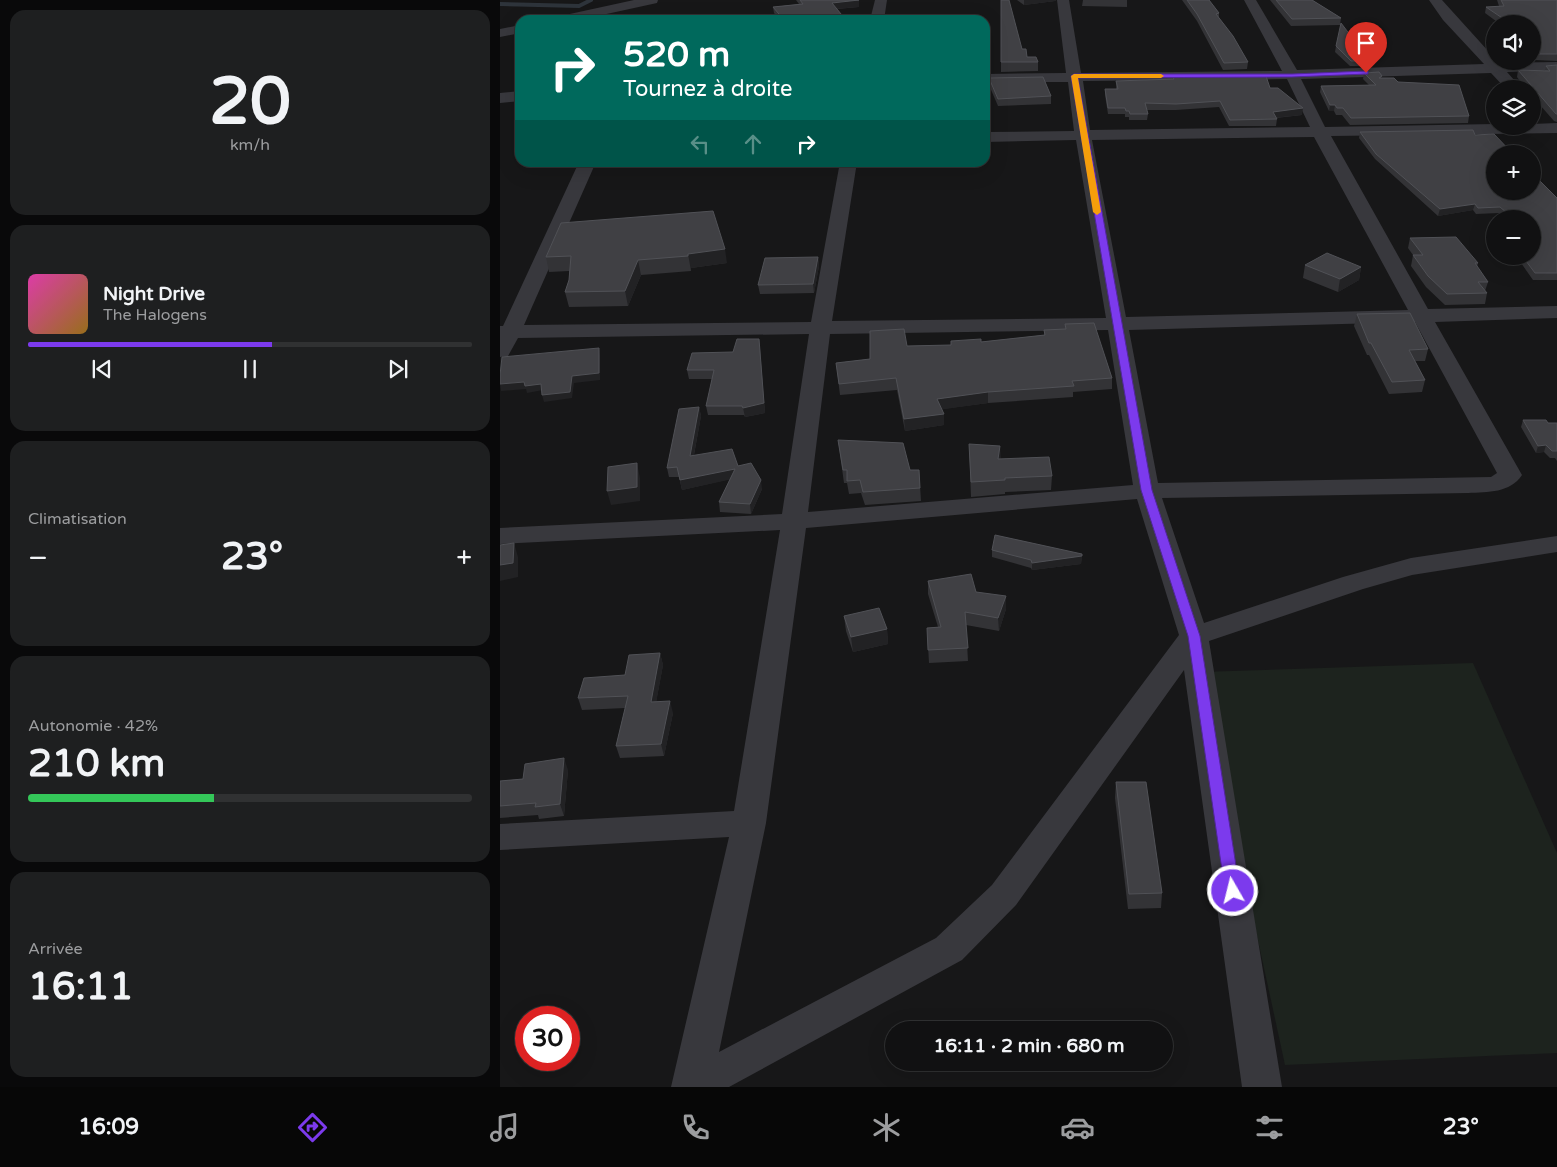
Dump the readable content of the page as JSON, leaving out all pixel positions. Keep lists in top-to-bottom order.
{
  "page": {
    "tile": [
      ["20", "km/h"],
      "Climatisation",
      ["Autonomie · 42%", "210 km"],
      ["Arrivée", "16:11"]
    ],
    "map_buttons": ["+", "−"],
    "turn": ["520 m", "Tournez à droite"],
    "song": ["Night Drive", "The Halogens"],
    "heat": ["−", "23°", "+"],
    "limit": "30",
    "trip": "16:11 · 2 min · 680 m",
    "tabs": ["16:09", "23°"]
  }
}
